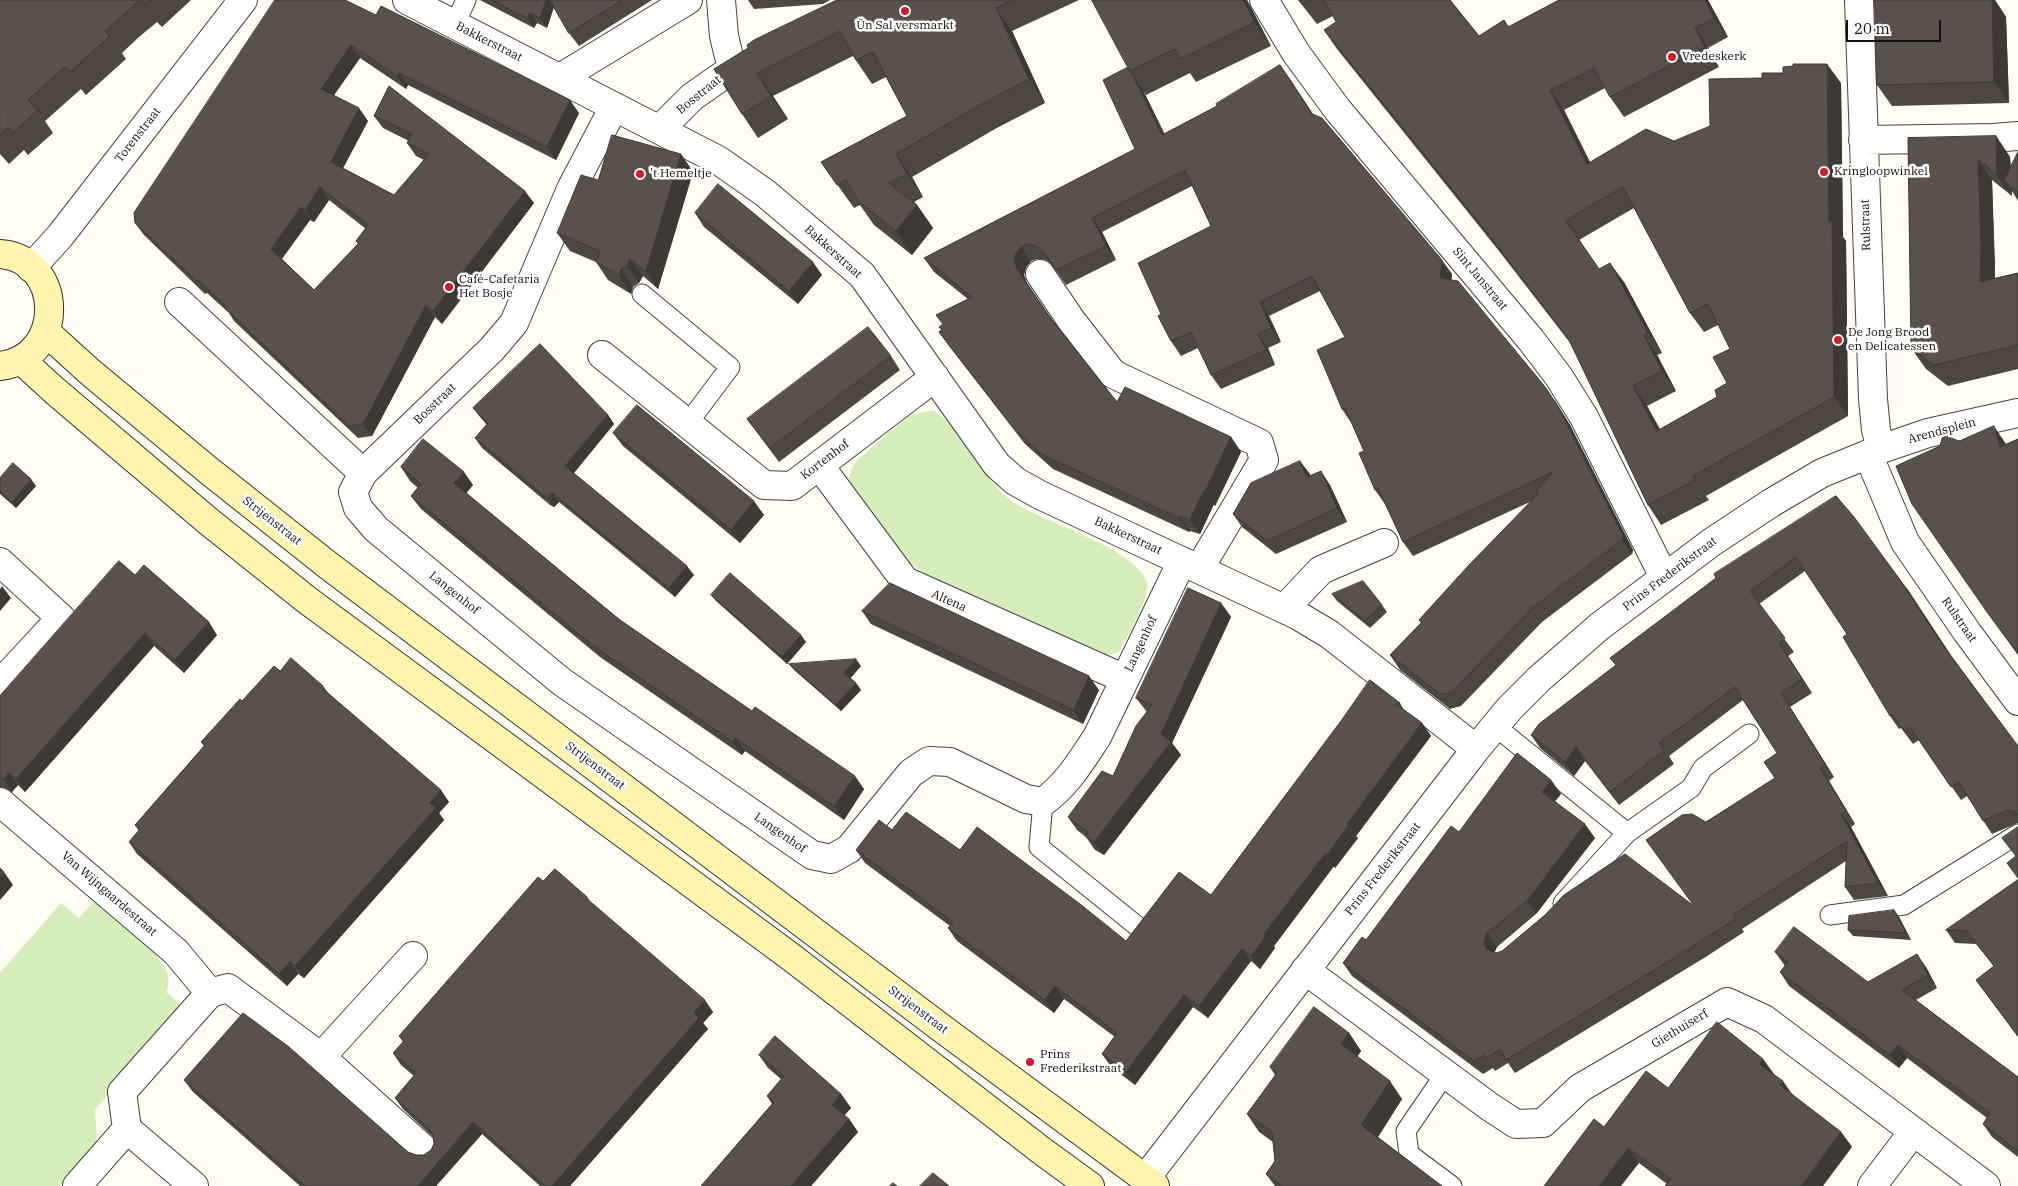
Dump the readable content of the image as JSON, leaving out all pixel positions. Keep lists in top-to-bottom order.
{
  "streets": {
    "street": [
      "Bakkerstraat",
      "Bosstraat",
      "Torenstraat",
      "Rulstraat",
      "Sint Janstraat",
      "Arendsplein",
      "Kortenhof",
      "Strijenstraat",
      "Prins Frederikstraat",
      "Langenhof",
      "Altena",
      "Van Wijngaardestraat",
      "Giethuiserf"
    ]
  },
  "crossings": [
    ["Bakkerstraat", "Bosstraat"],
    ["Bakkerstraat", "Kortenhof"],
    ["Bakkerstraat", "Prins Frederikstraat"],
    ["Bakkerstraat", "Langenhof"],
    ["Bosstraat", "Langenhof"],
    ["Rulstraat", "Arendsplein"],
    ["Rulstraat", "Prins Frederikstraat"],
    ["Sint Janstraat", "Prins Frederikstraat"],
    ["Arendsplein", "Prins Frederikstraat"],
    ["Kortenhof", "Altena"],
    ["Strijenstraat", "Prins Frederikstraat"],
    ["Prins Frederikstraat", "Giethuiserf"],
    ["Langenhof", "Altena"]
  ],
  "places": [
    "Ün Sal versmarkt",
    "Vredeskerk",
    "Kringloopwinkel",
    "'t Hemeltje",
    "Café-Cafetaria Het Bosje",
    "De Jong Brood en Delicatessen",
    "Prins Frederikstraat"
  ],
  "scale_bar": "20 m"
}
